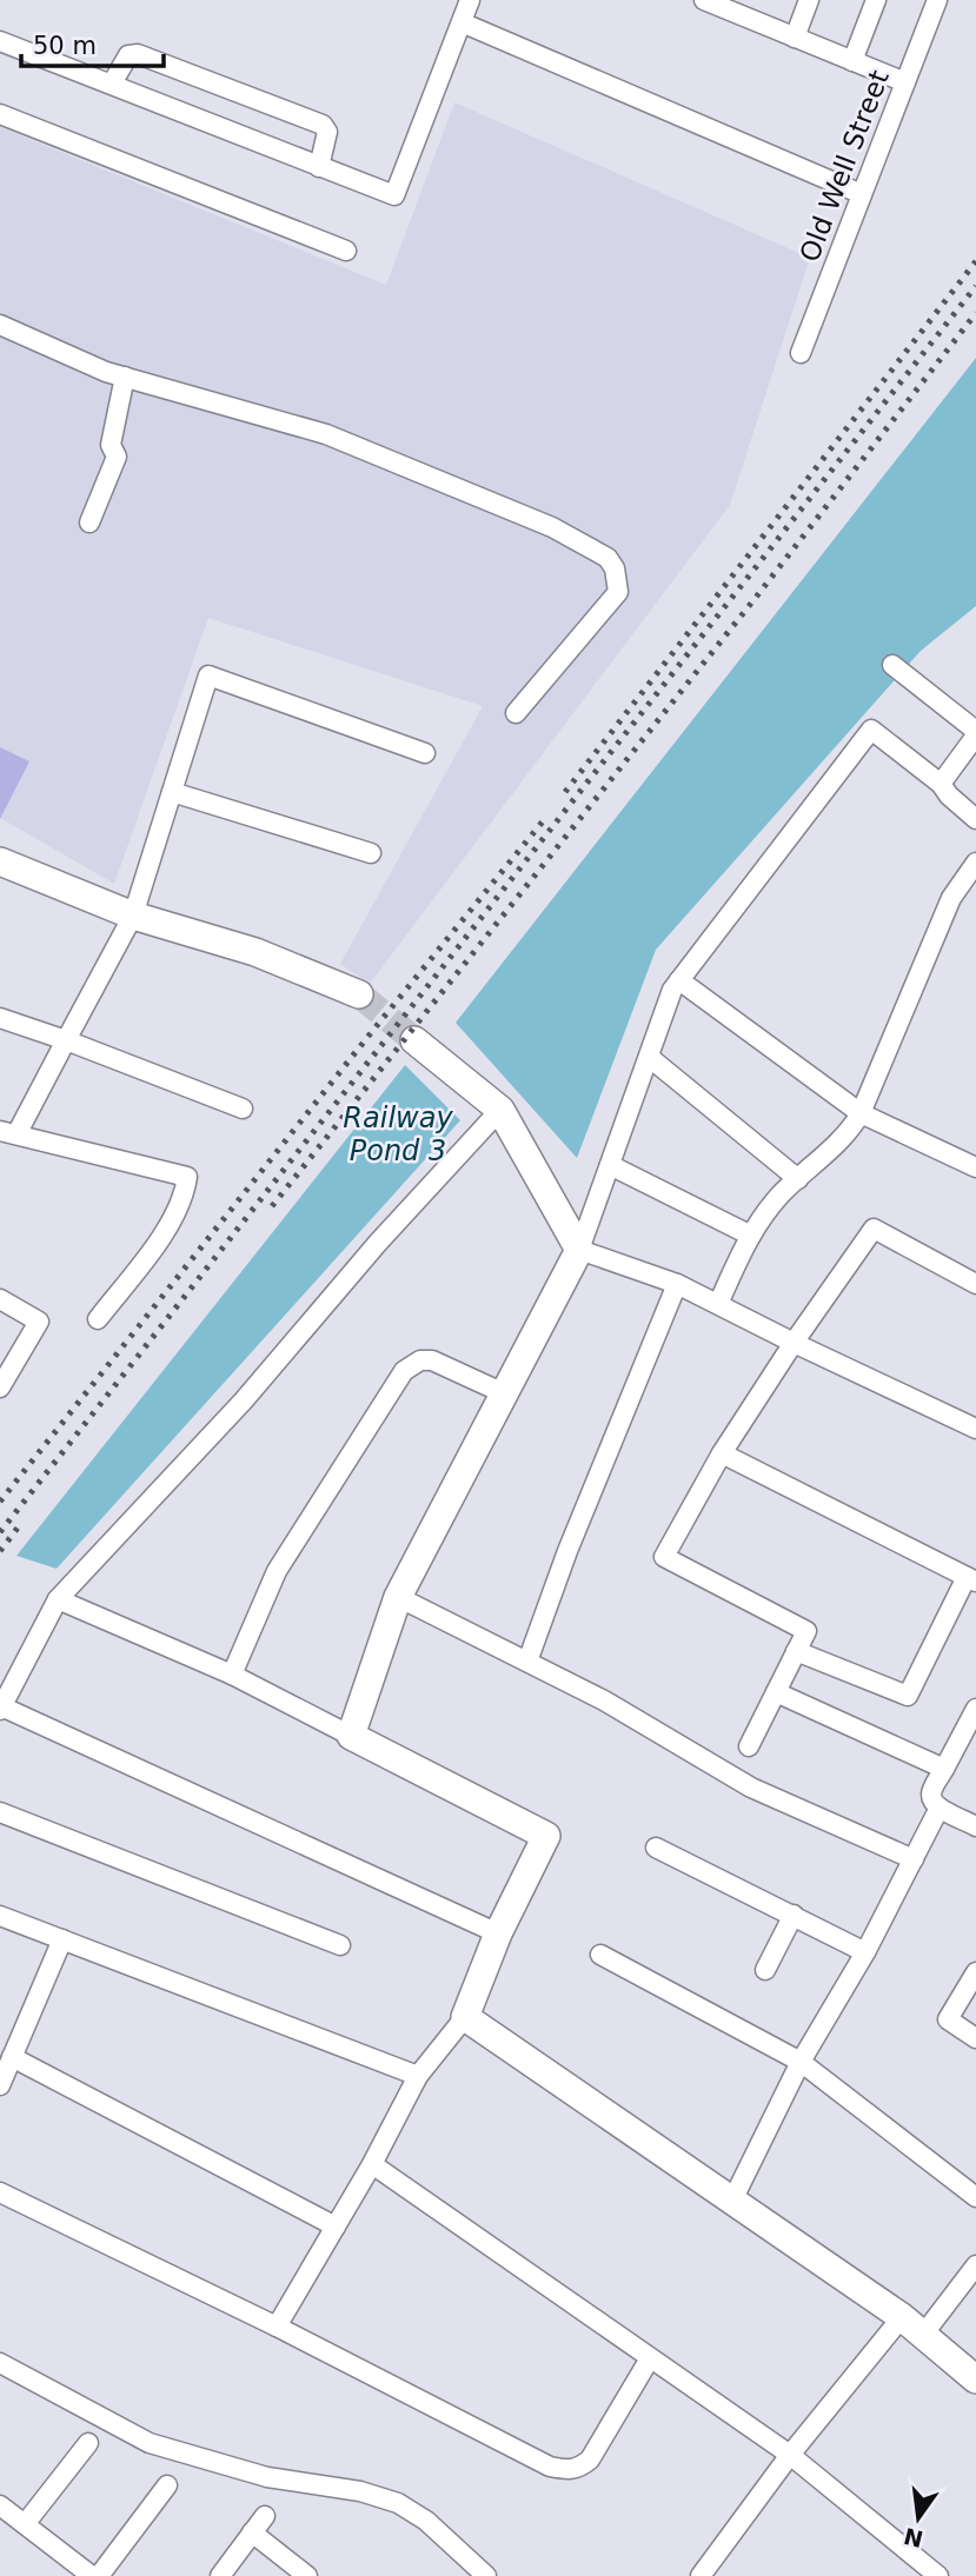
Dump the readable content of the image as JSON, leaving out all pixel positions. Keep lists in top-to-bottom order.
{
  "streets": {
    "street": ["Old Well Street"]
  },
  "water": ["Railway Pond 3"],
  "scale_bar": "50 m",
  "north": "bottom"
}
